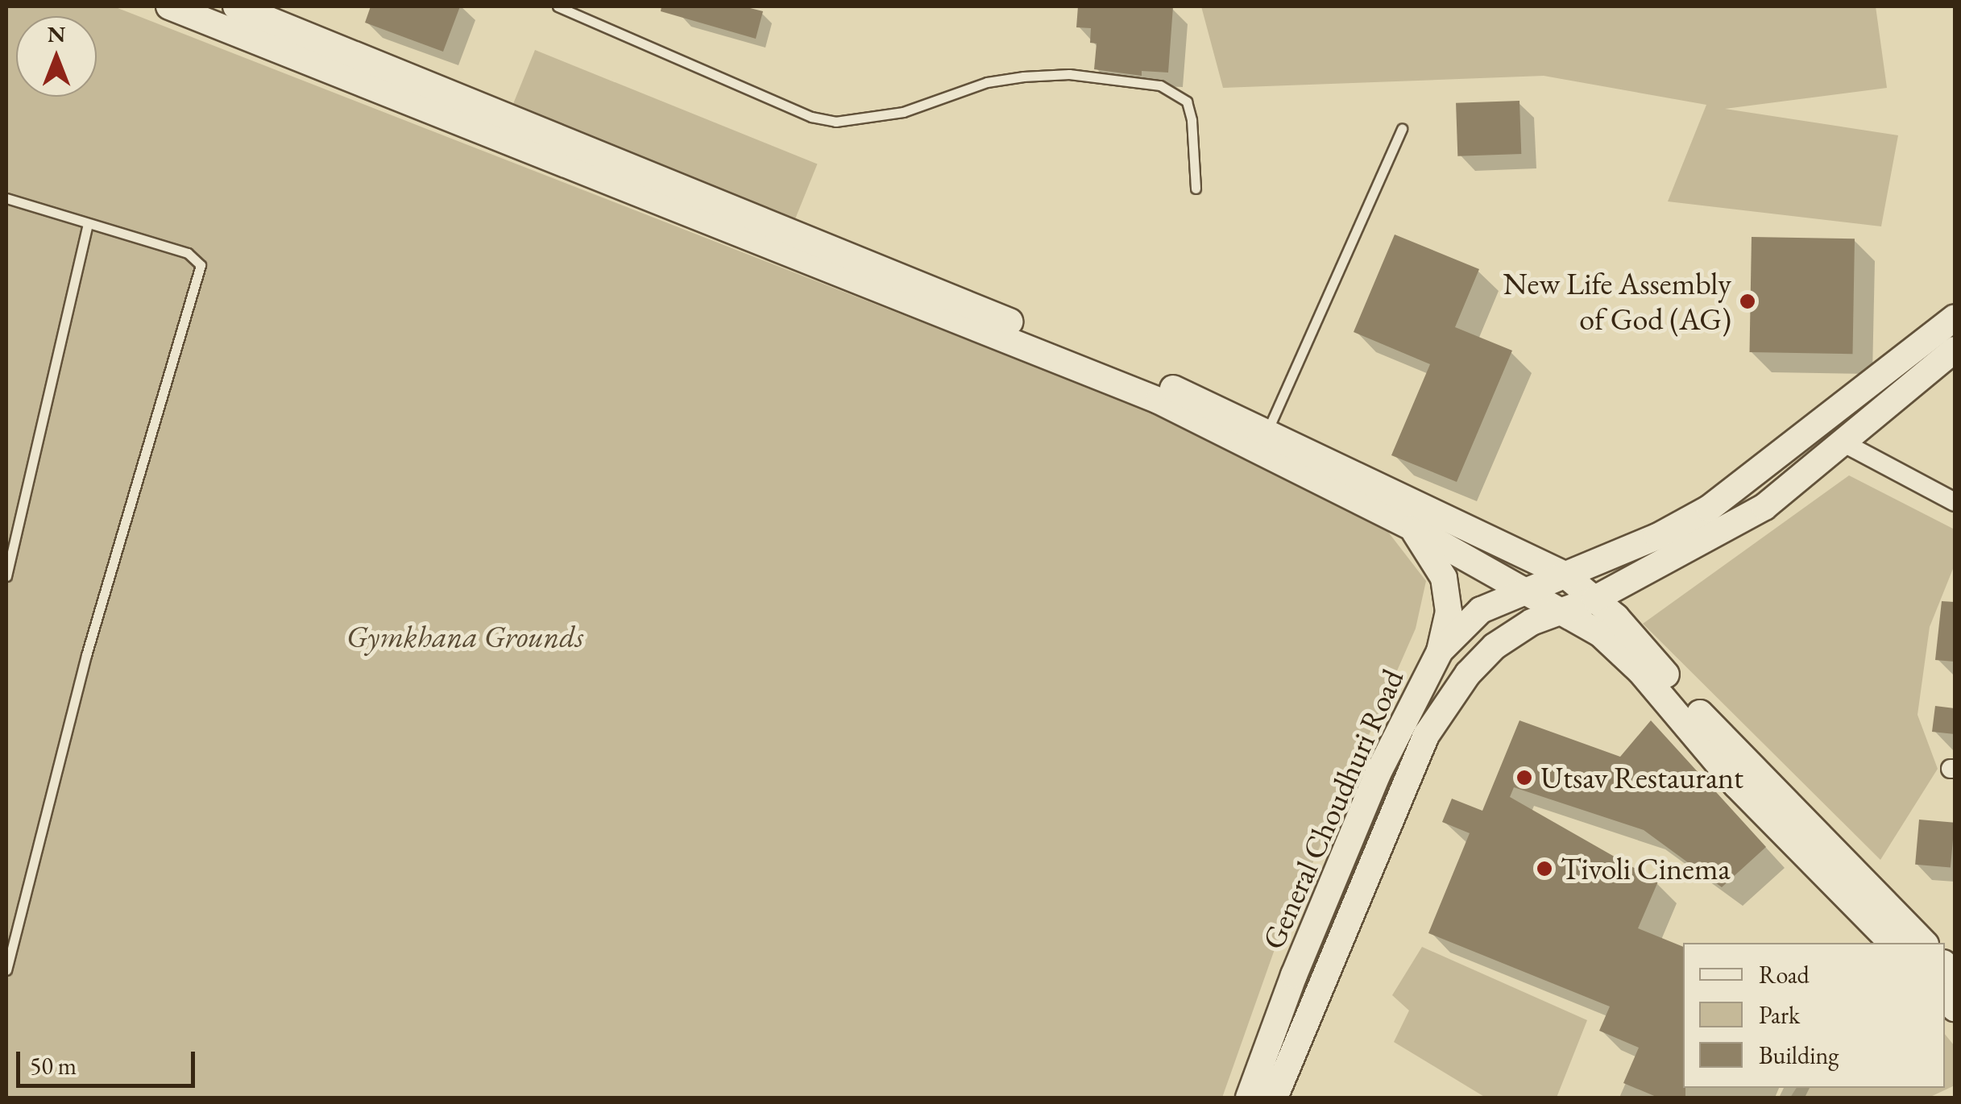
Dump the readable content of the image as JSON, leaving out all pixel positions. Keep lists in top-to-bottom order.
{
  "streets": {
    "main road": ["General Choudhuri Road"]
  },
  "parks": ["Gymkhana Grounds"],
  "places": ["New Life Assembly of God (AG)", "Utsav Restaurant", "Tivoli Cinema"],
  "legend": ["Road", "Park", "Building"],
  "scale_bar": "50 m",
  "north": "top"
}
